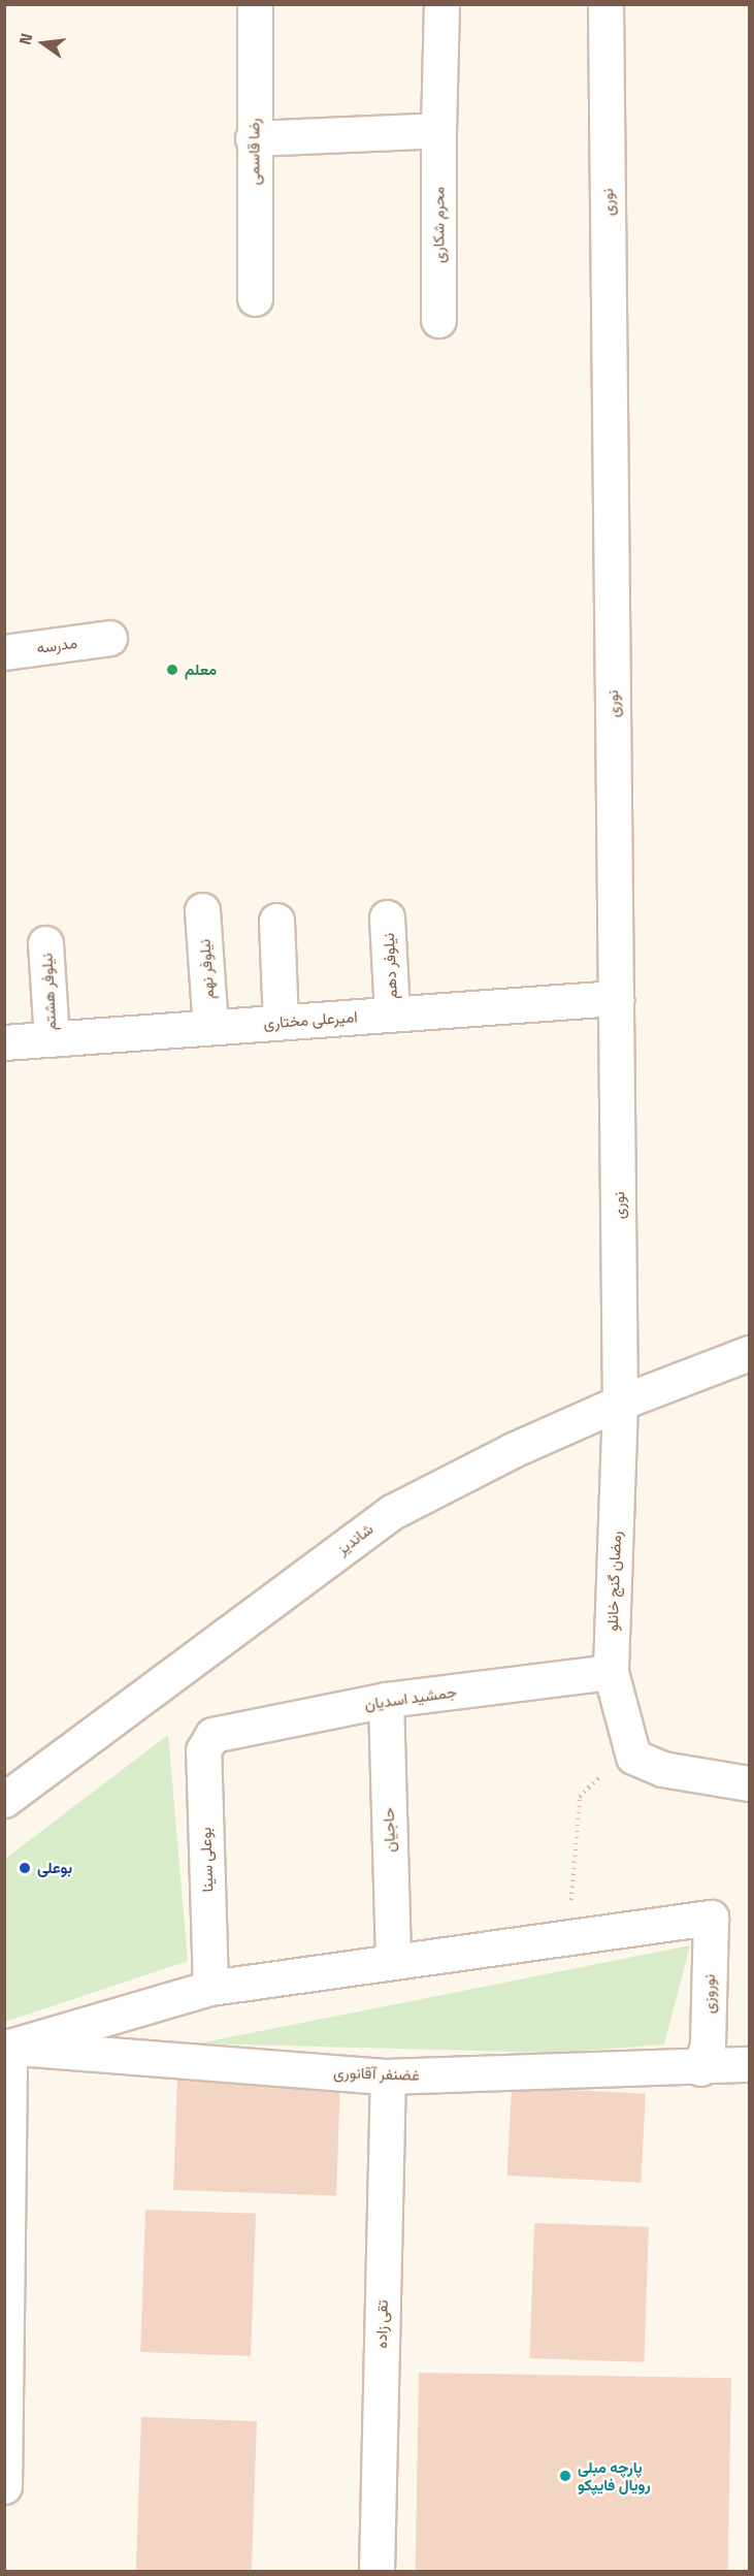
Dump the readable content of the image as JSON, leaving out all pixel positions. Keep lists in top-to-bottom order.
{
  "streets": {
    "street": [
      "رضا قاسمی",
      "نوری",
      "محرم شکاری",
      "مدرسه",
      "نیلوفر دهم",
      "نیلوفر نهم",
      "نیلوفر هشتم",
      "امیرعلی مختاری",
      "شاندیز",
      "رمضان گنج خانلو",
      "جمشید اسدیان",
      "حاجیان",
      "بوعلی سینا",
      "نوروزی",
      "غضنفر آقانوری",
      "تقی زاده"
    ]
  },
  "crossings": [
    ["نوری", "امیرعلی مختاری"],
    ["نوری", "شاندیز"],
    ["نوری", "رمضان گنج خانلو"],
    ["نیلوفر دهم", "امیرعلی مختاری"],
    ["نیلوفر نهم", "امیرعلی مختاری"],
    ["نیلوفر هشتم", "امیرعلی مختاری"],
    ["شاندیز", "رمضان گنج خانلو"],
    ["رمضان گنج خانلو", "جمشید اسدیان"],
    ["جمشید اسدیان", "حاجیان"],
    ["جمشید اسدیان", "بوعلی سینا"],
    ["نوروزی", "غضنفر آقانوری"],
    ["غضنفر آقانوری", "تقی زاده"]
  ],
  "places": ["معلم", "بوعلی", "پارچه مبلی رویال فایپکو"],
  "north": "left"
}
